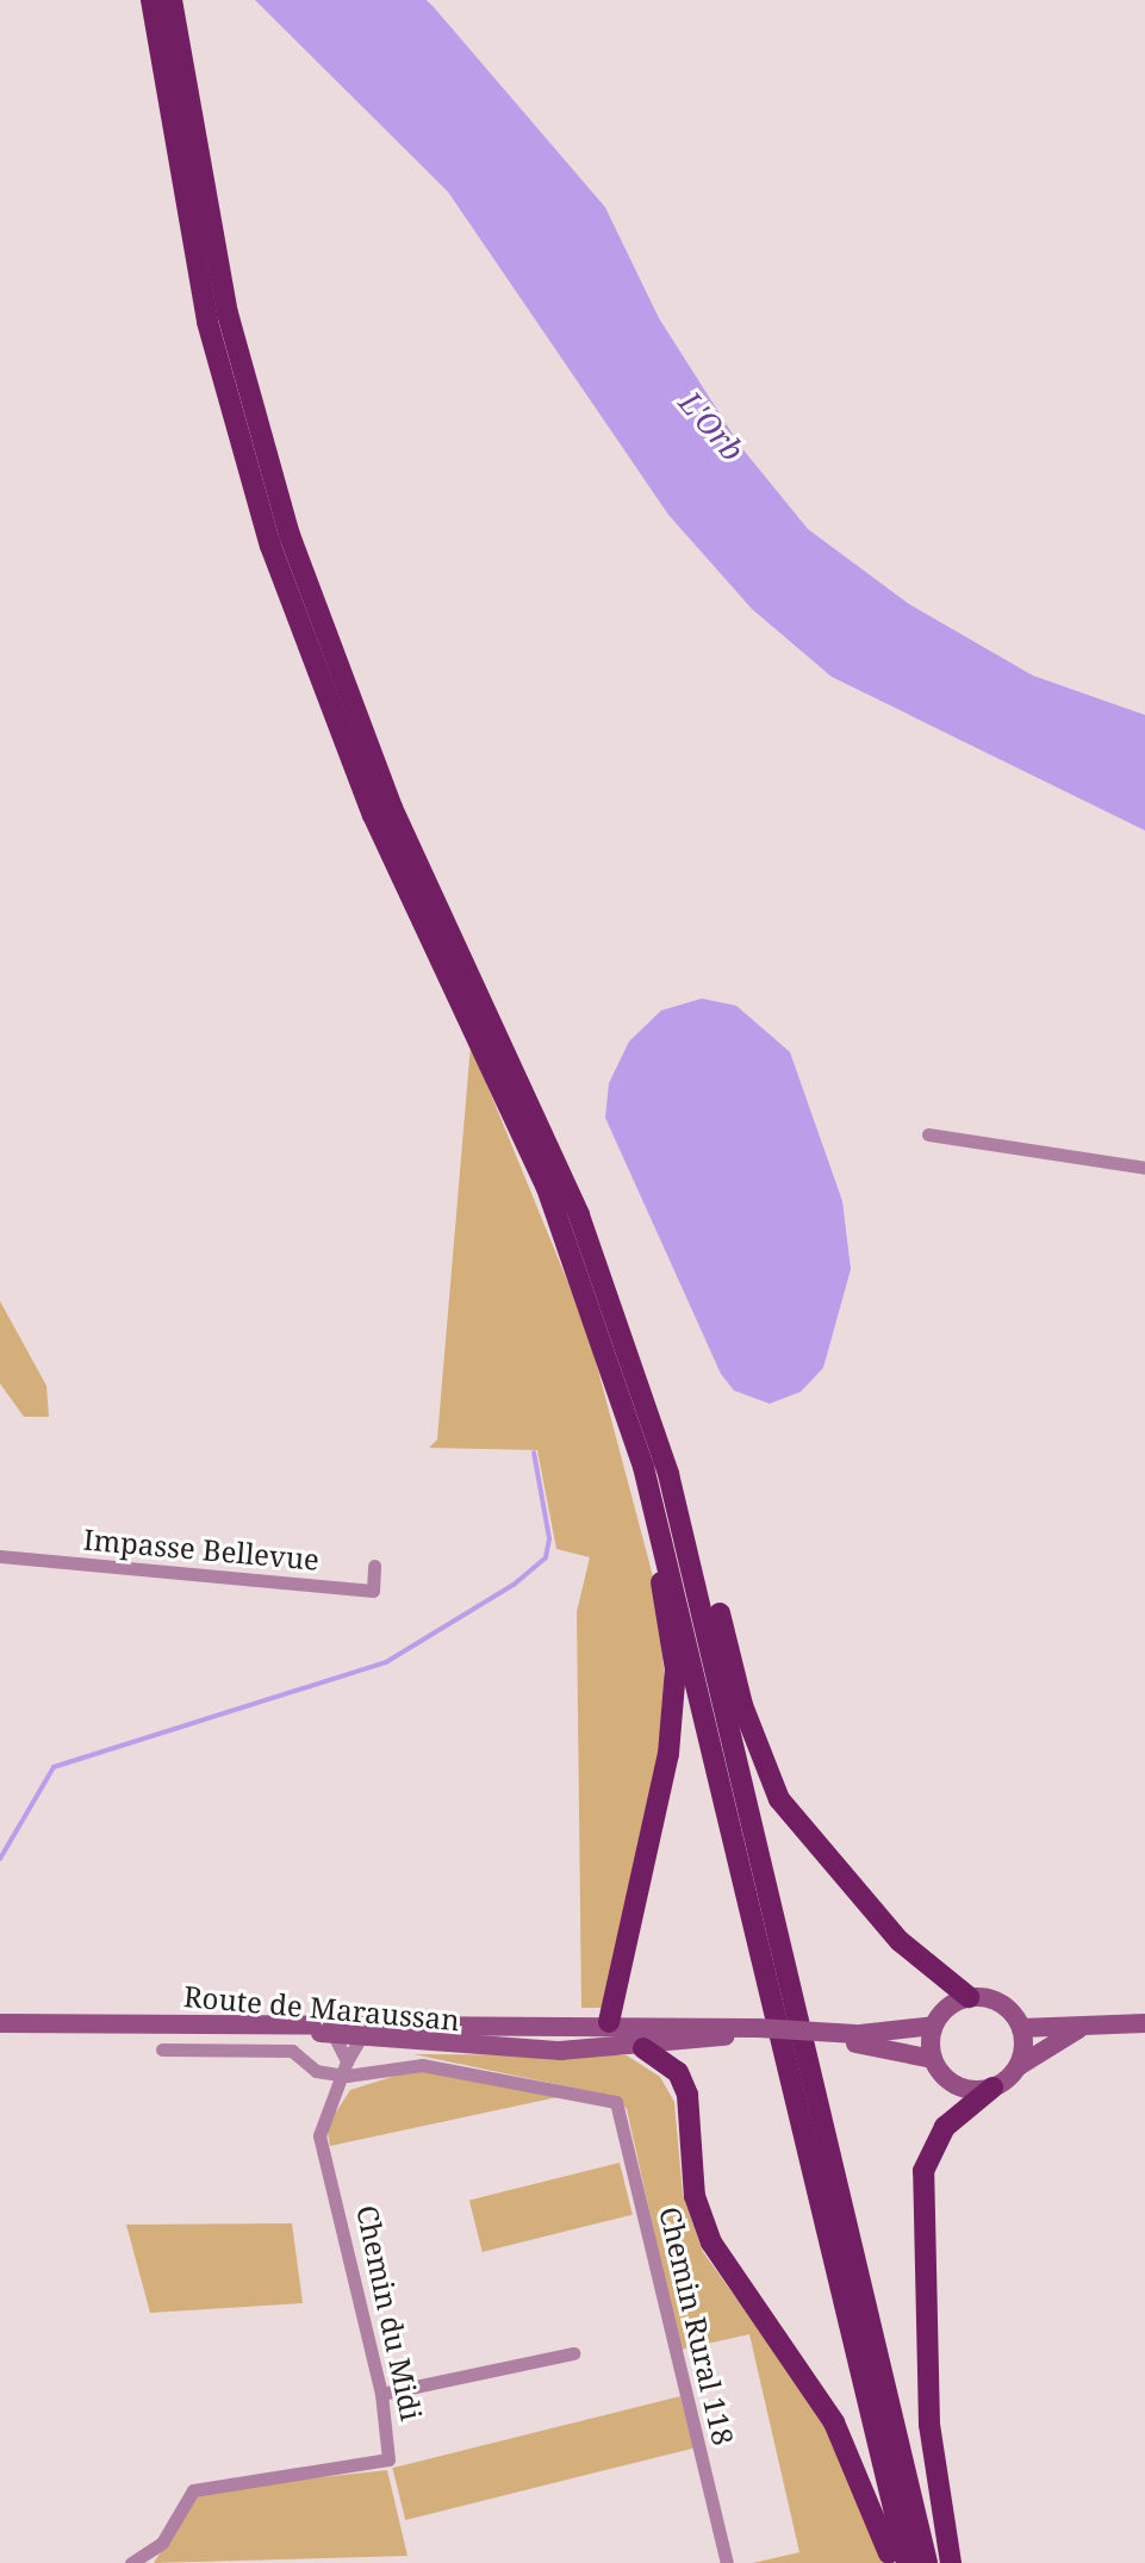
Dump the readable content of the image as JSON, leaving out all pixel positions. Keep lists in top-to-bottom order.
{
  "streets": {
    "main road": ["Route de Maraussan"],
    "street": ["Impasse Bellevue", "Chemin du Midi", "Chemin Rural 118"]
  },
  "crossings": [
    ["Route de Maraussan", "Chemin du Midi"],
    ["Chemin du Midi", "Chemin Rural 118"]
  ],
  "water": ["L'Orb"]
}
